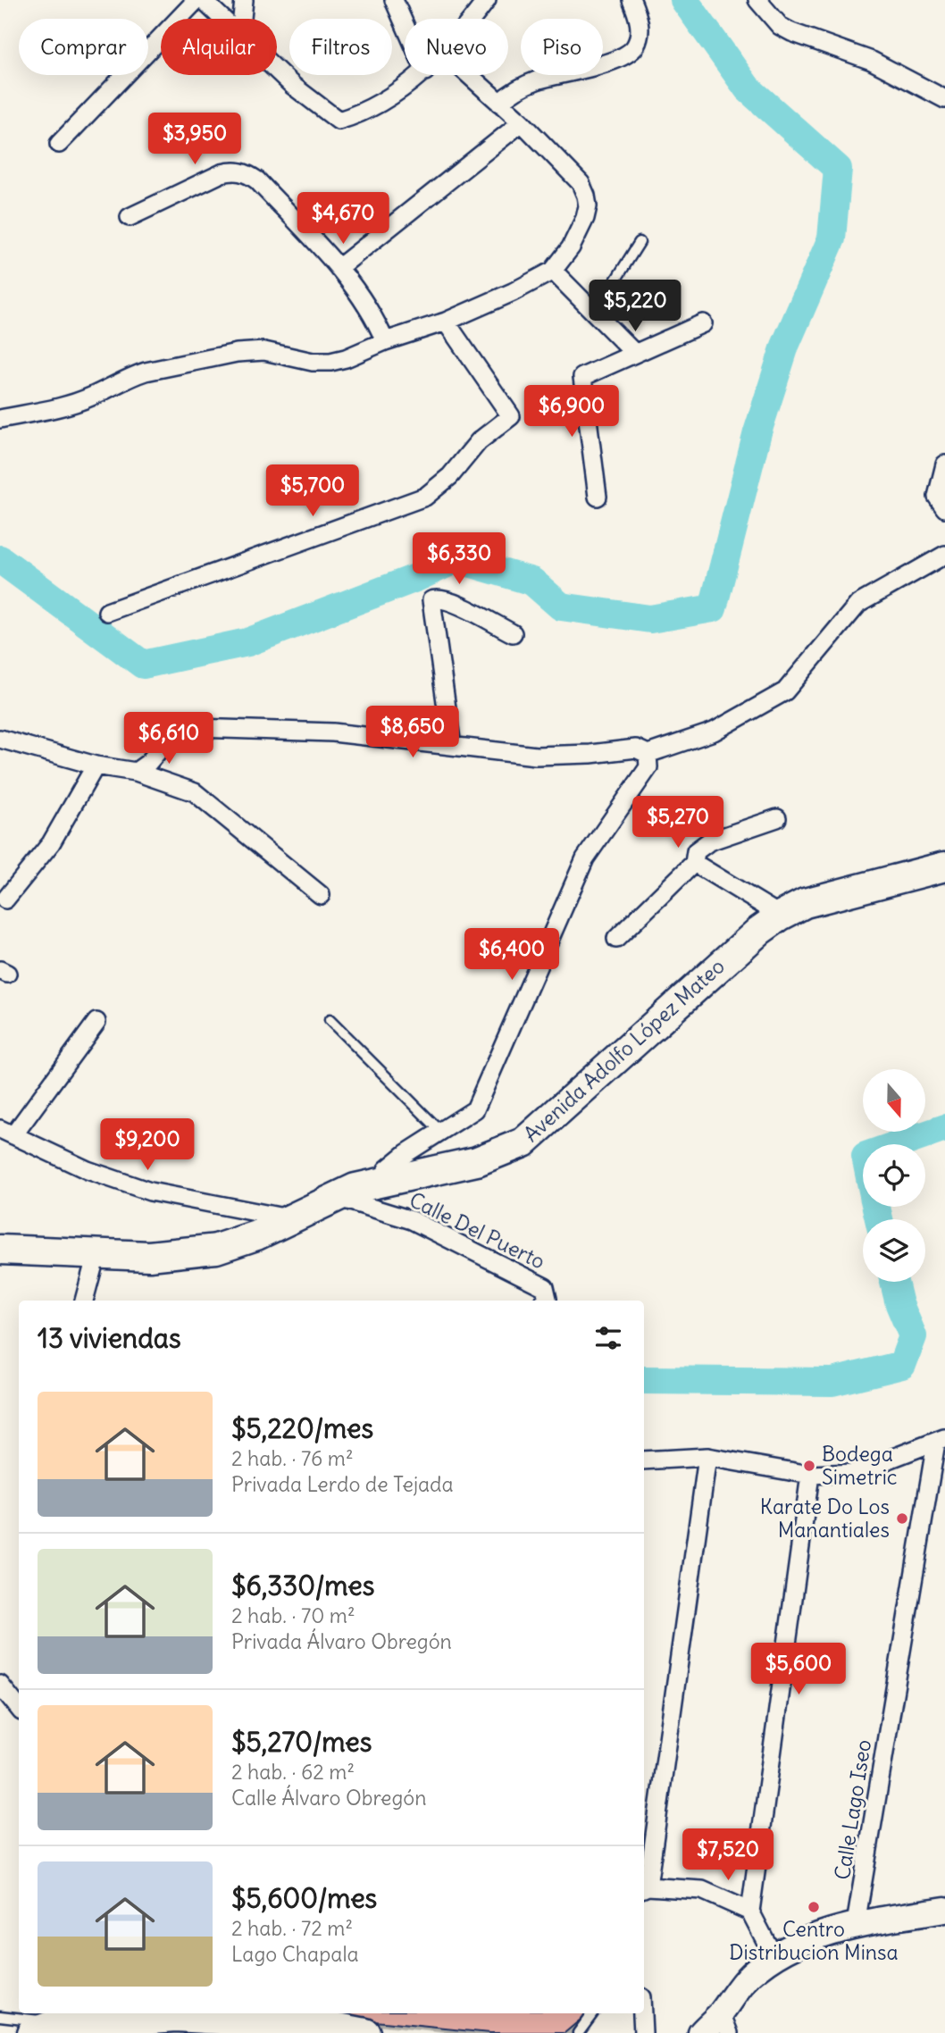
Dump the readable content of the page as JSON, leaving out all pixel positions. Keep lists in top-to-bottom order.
{
  "streets": {
    "main road": ["Avenida Adolfo López Mateo"],
    "street": ["Calle Del Puerto", "Calle Lago Iseo"]
  },
  "crossings": [
    ["Avenida Adolfo López Mateo", "Calle Del Puerto"]
  ],
  "places": ["Bodega Simetric", "Karate Do Los Manantiales", "Centro Distribucion Minsa"],
  "north": "bottom",
  "page": {
    "chip": [
      "Comprar",
      "Alquilar",
      "Filtros",
      "Nuevo",
      "Piso"
    ],
    "price": [
      "$3,950",
      "$4,670",
      "$5,220",
      "$6,900",
      "$5,700",
      "$6,330",
      "$8,650",
      "$6,610",
      "$5,270",
      "$6,400",
      "$9,200",
      "$5,600",
      "$7,520"
    ],
    "heading": "13 viviendas",
    "list": [
      {
        "name": "$5,220/mes",
        "note": "2 hab. · 76 m² · Privada Lerdo de Tejada"
      },
      {
        "name": "$6,330/mes",
        "note": "2 hab. · 70 m² · Privada Álvaro Obregón"
      },
      {
        "name": "$5,270/mes",
        "note": "2 hab. · 62 m² · Calle Álvaro Obregón"
      },
      {
        "name": "$5,600/mes",
        "note": "2 hab. · 72 m² · Lago Chapala"
      }
    ]
  }
}
